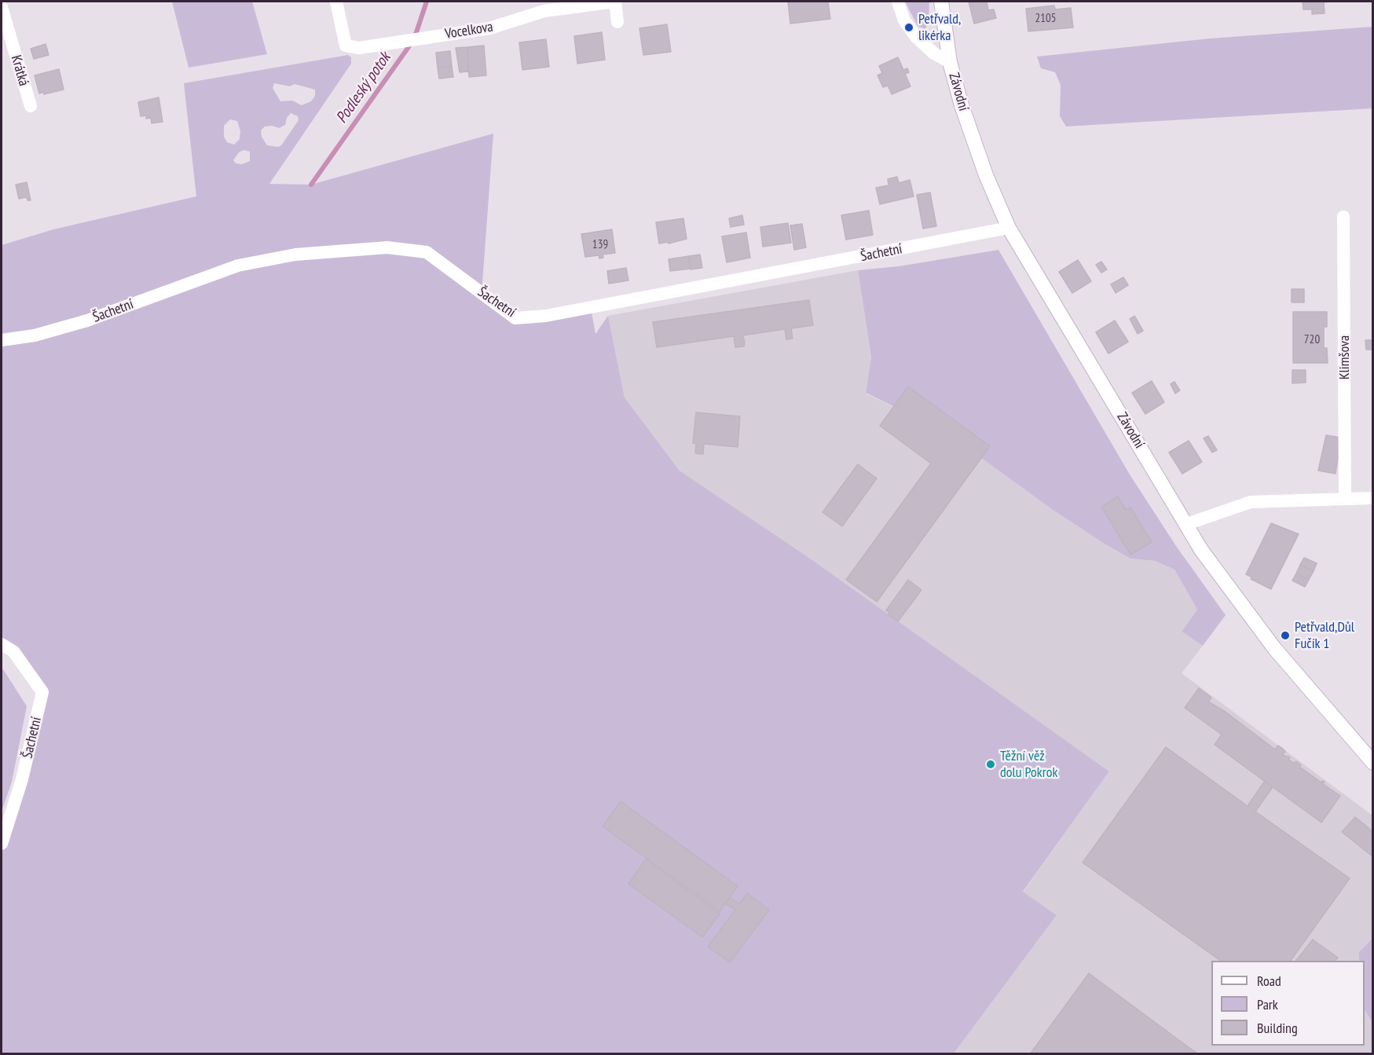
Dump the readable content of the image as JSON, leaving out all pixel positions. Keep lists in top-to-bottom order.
{
  "streets": {
    "street": [
      "Vocelkova",
      "Krátká",
      "Závodní",
      "Šachetní",
      "Klimšova"
    ]
  },
  "crossings": [
    ["Závodní", "Šachetní"]
  ],
  "water": ["Podleský potok"],
  "places": ["Petřvald, likérka", "Petřvald,Důl Fučík 1", "Těžní věž dolu Pokrok"],
  "house_numbers": ["2105", "139", "720"],
  "legend": ["Road", "Park", "Building"]
}
